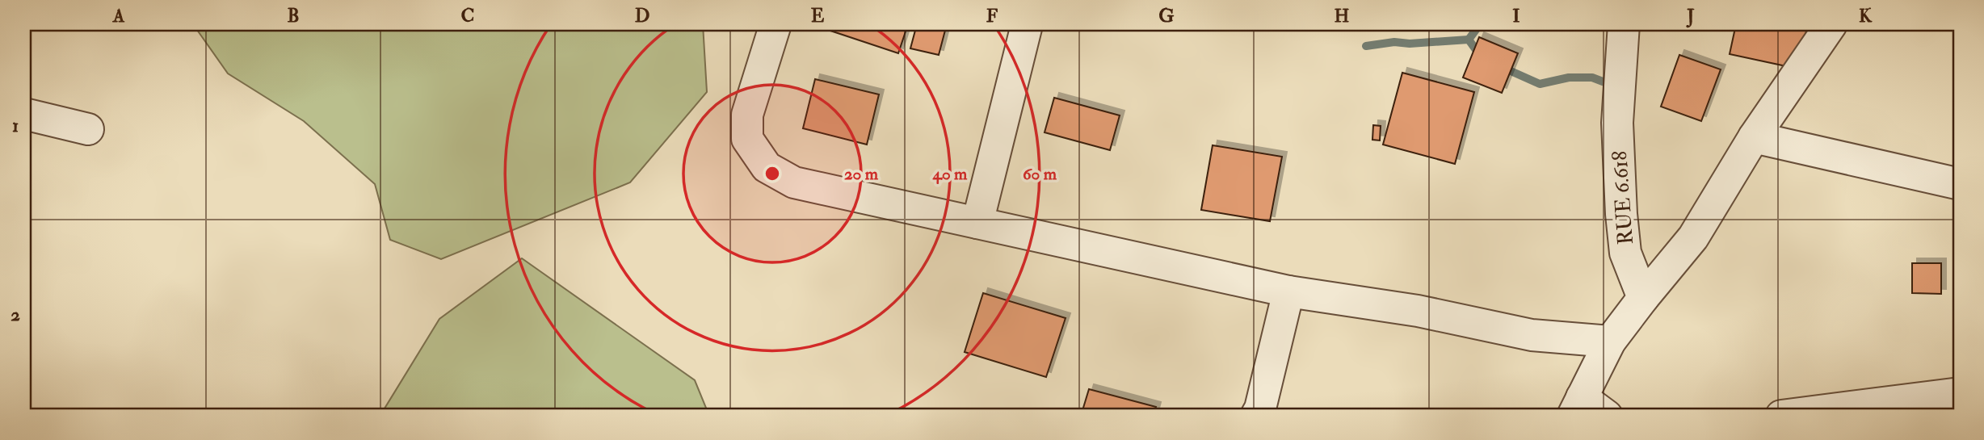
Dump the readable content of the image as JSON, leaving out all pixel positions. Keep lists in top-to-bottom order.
{
  "streets": {
    "street": ["RUE 6.618"]
  },
  "grid": {
    "columns": [
      "A",
      "B",
      "C",
      "D",
      "E",
      "F",
      "G",
      "H",
      "I",
      "J",
      "K"
    ],
    "rows": ["1", "2"]
  },
  "rings": ["20 m", "40 m", "60 m"]
}
